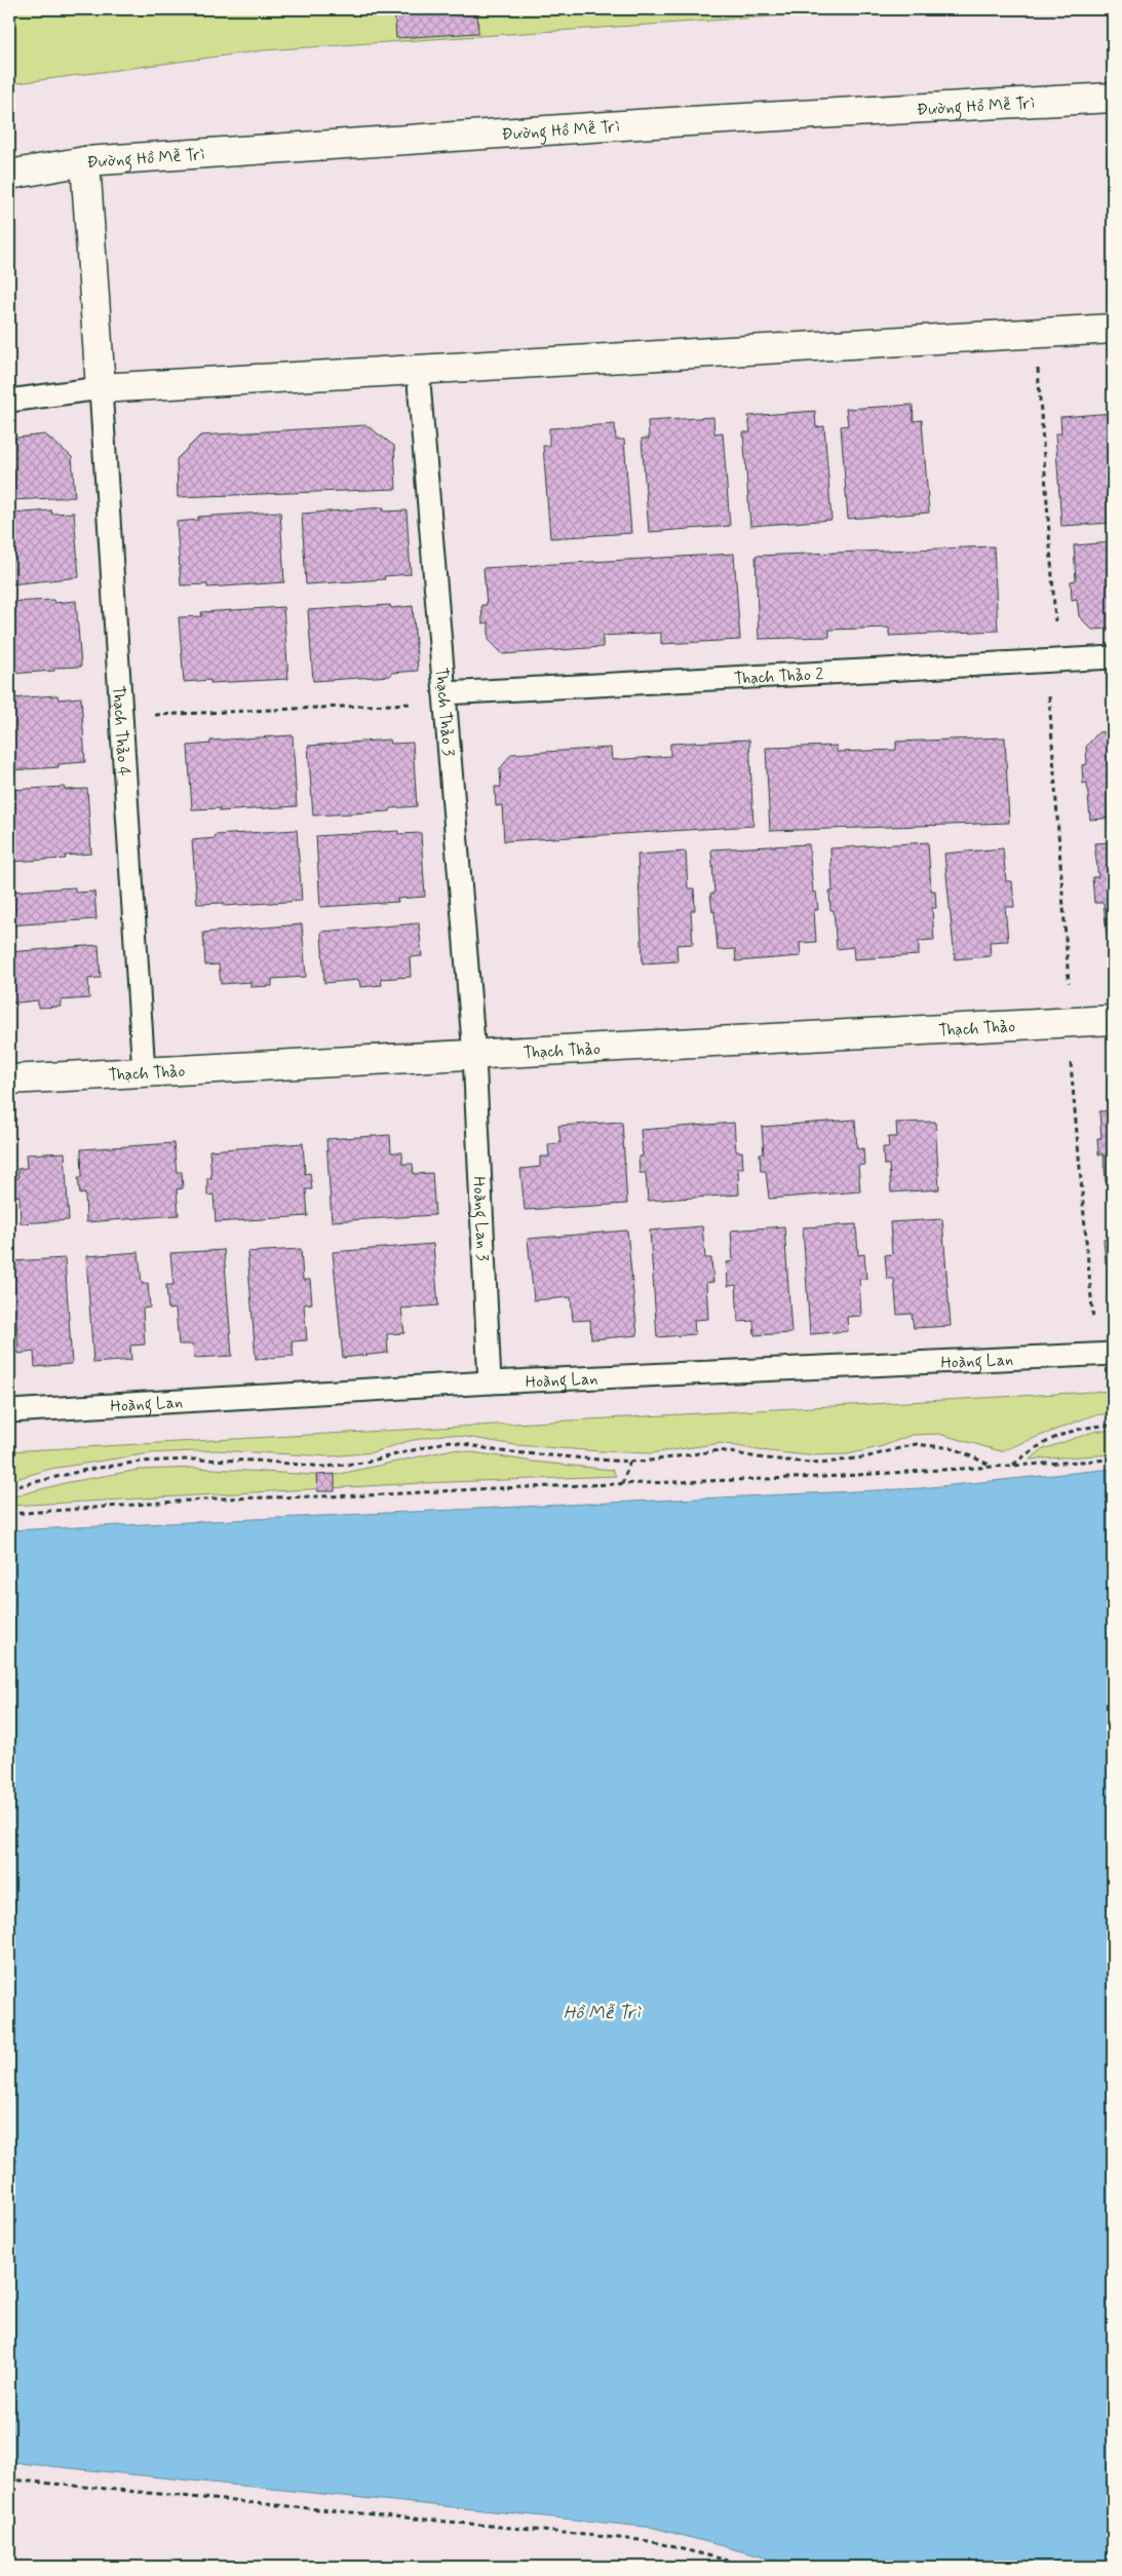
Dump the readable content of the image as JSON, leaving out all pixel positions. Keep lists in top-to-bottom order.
{
  "streets": {
    "street": ["Đường Hồ Mễ Trì", "Thạch Thảo"],
    "lane": [
      "Thạch Thảo 2",
      "Thạch Thảo 3",
      "Thạch Thảo 4",
      "Hoàng Lan 3",
      "Hoàng Lan"
    ]
  },
  "crossings": [
    ["Thạch Thảo 2", "Thạch Thảo 3"],
    ["Thạch Thảo 3", "Thạch Thảo"],
    ["Thạch Thảo 3", "Hoàng Lan 3"],
    ["Thạch Thảo 4", "Thạch Thảo"],
    ["Thạch Thảo", "Hoàng Lan 3"],
    ["Hoàng Lan 3", "Hoàng Lan"]
  ],
  "water": ["Hồ Mễ Trì"]
}
